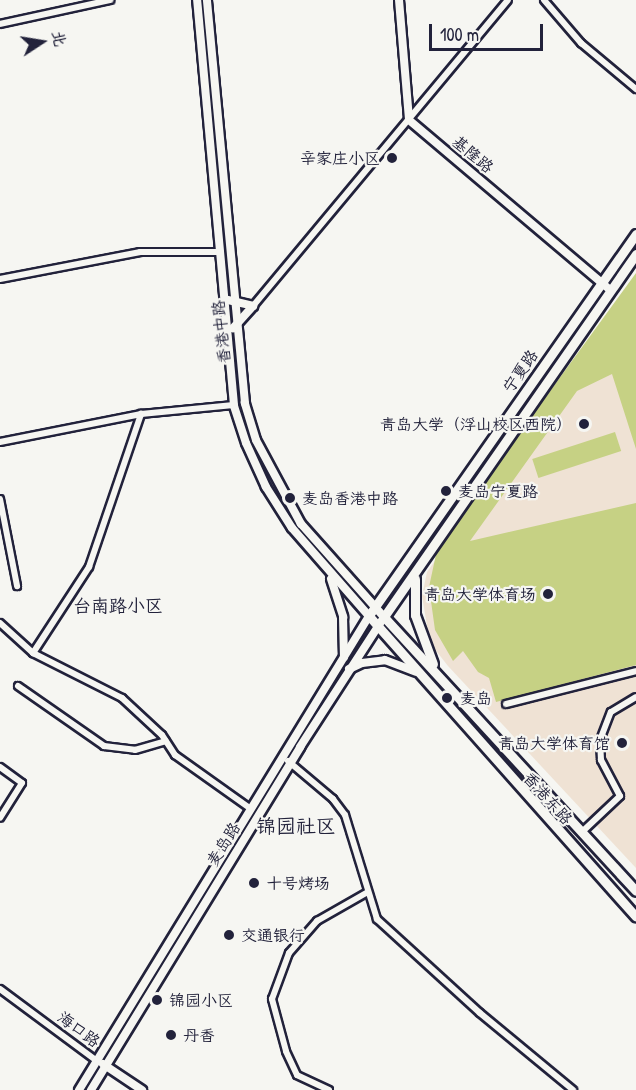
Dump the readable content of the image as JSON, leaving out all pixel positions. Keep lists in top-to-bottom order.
{
  "streets": {
    "main road": [
      "基隆路",
      "香港中路",
      "宁夏路",
      "香港东路",
      "麦岛路",
      "海口路"
    ]
  },
  "crossings": [
    ["基隆路", "宁夏路"],
    ["香港中路", "宁夏路"],
    ["香港中路", "香港东路"],
    ["香港中路", "麦岛路"],
    ["宁夏路", "香港东路"],
    ["宁夏路", "麦岛路"],
    ["香港东路", "麦岛路"],
    ["麦岛路", "海口路"]
  ],
  "districts": ["台南路小区", "锦园社区"],
  "places": [
    "辛家庄小区",
    "青岛大学（浮山校区西院）",
    "麦岛宁夏路",
    "麦岛香港中路",
    "青岛大学体育场",
    "麦岛",
    "青岛大学体育馆",
    "十号烤场",
    "交通银行",
    "锦园小区",
    "丹香"
  ],
  "scale_bar": "100 m",
  "north": "right"
}
